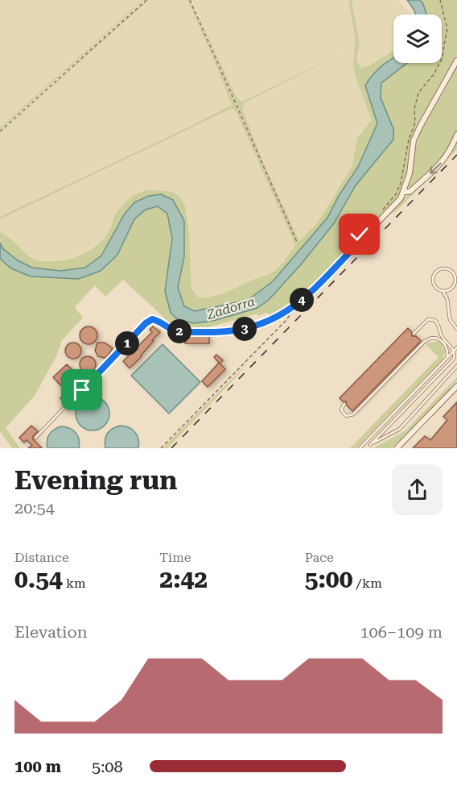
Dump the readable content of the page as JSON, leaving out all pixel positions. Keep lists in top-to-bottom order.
{
  "water": ["Zadorra"],
  "page": {
    "pins": [
      "4",
      "3",
      "2",
      "1"
    ],
    "heading": ["Evening run", "20:54"],
    "stats": [
      ["Distance", "0.54 km"],
      ["Time", "2:42"],
      ["Pace", "5:00 /km"]
    ],
    "chart": ["Elevation", "106–109 m"],
    "list": [
      {
        "name": "100 m",
        "note": "5:08"
      }
    ]
  }
}
